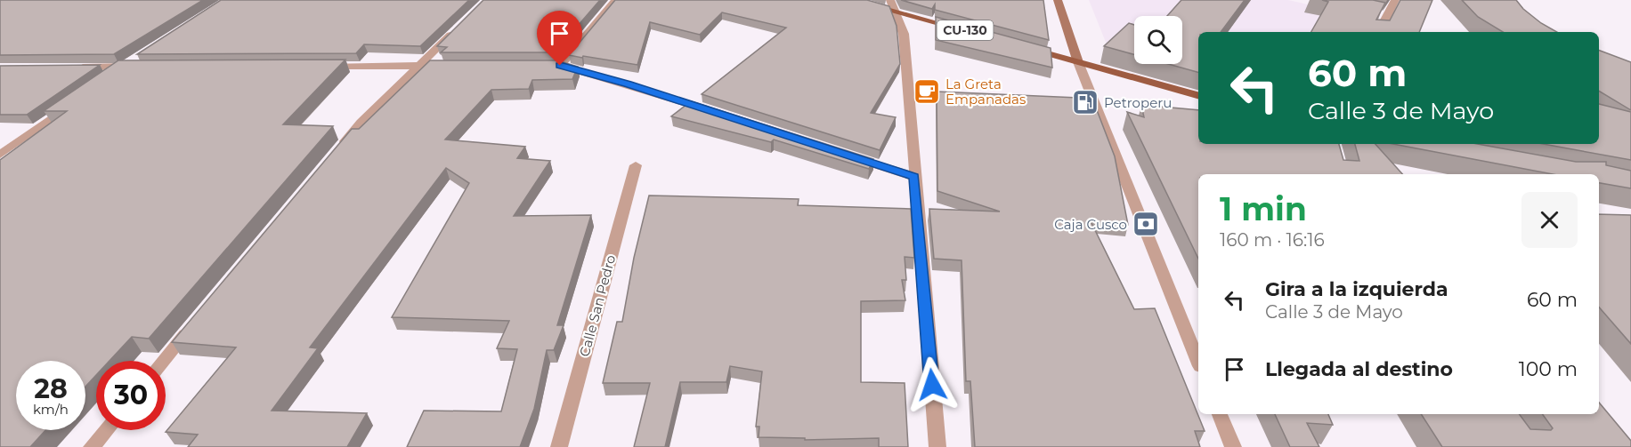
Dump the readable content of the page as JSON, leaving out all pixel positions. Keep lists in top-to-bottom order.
{
  "streets": {
    "main road": ["CU-130"],
    "street": ["Calle San Pedro"]
  },
  "places": {
    "cafe": ["La Greta Empanadas"],
    "fuel station": ["Petroperu"],
    "bank": ["Caja Cusco"]
  },
  "page": {
    "turn": ["60 m", "Calle 3 de Mayo"],
    "heading": ["1 min", "160 m · 16:16"],
    "list": [
      {
        "name": "Gira a la izquierda",
        "note": "Calle 3 de Mayo",
        "value": "60 m"
      },
      {
        "name": "Llegada al destino",
        "value": "100 m"
      }
    ],
    "speed": "28 km/h",
    "limit": "30"
  }
}
